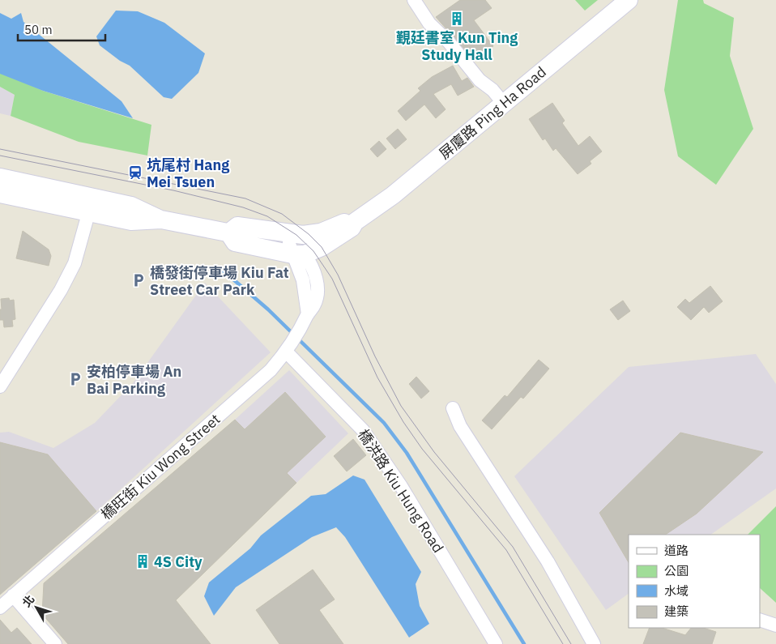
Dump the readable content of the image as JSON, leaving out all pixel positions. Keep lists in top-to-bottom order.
{
  "streets": {
    "street": ["屏廈路 Ping Ha Road", "橋旺街 Kiu Wong Street", "橋洪路 Kiu Hung Road"]
  },
  "crossings": [
    ["屏廈路 Ping Ha Road", "橋旺街 Kiu Wong Street"],
    ["橋旺街 Kiu Wong Street", "橋洪路 Kiu Hung Road"]
  ],
  "places": {
    "building": ["覲廷書室 Kun Ting Study Hall", "4S City"],
    "station": ["坑尾村 Hang Mei Tsuen"],
    "parking": ["橋發街停車場 Kiu Fat Street Car Park", "安柏停車場 An Bai Parking"]
  },
  "legend": [
    "道路",
    "公園",
    "水域",
    "建築"
  ],
  "scale_bar": "50 m",
  "north": "top left"
}
